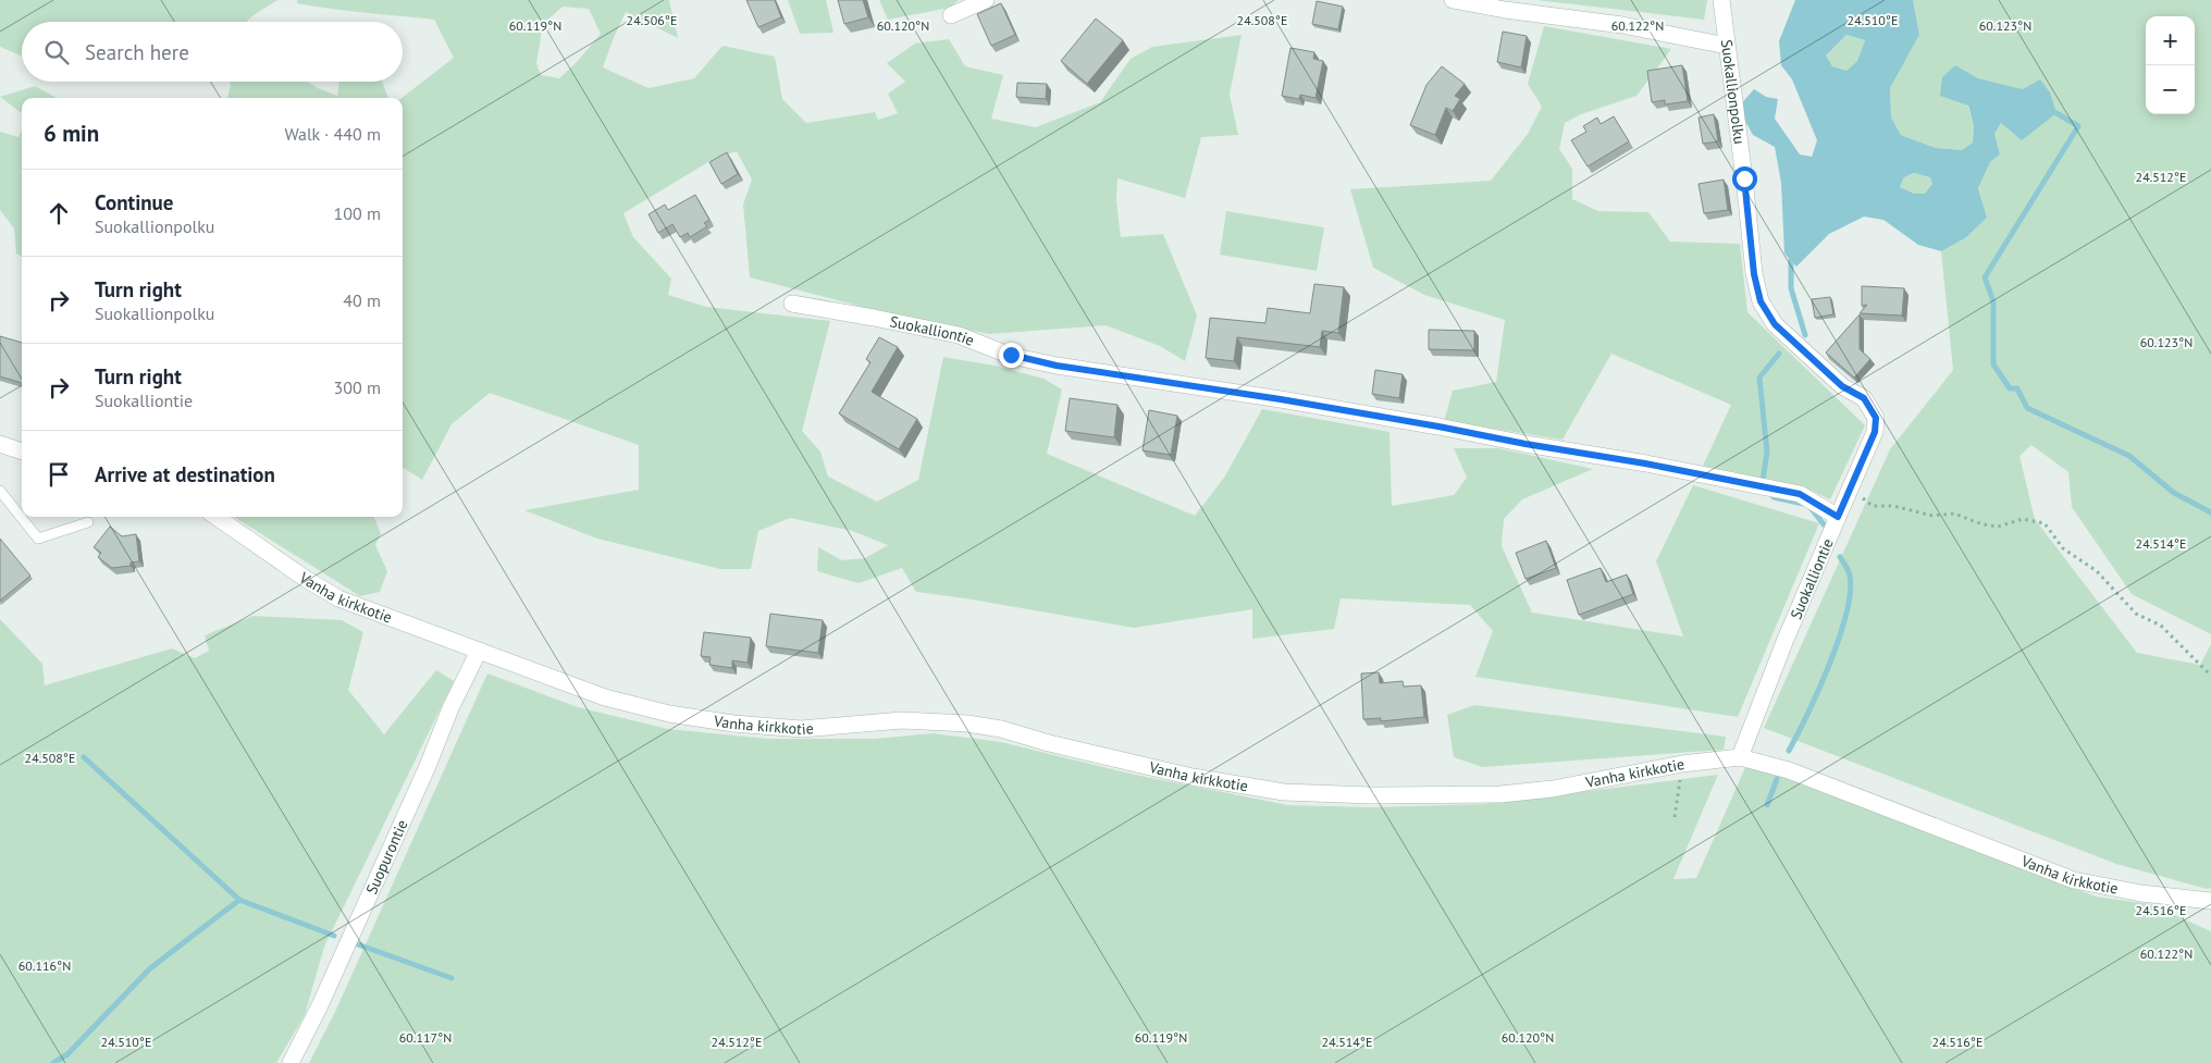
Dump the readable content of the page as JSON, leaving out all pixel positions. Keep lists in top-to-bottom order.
{
  "streets": {
    "street": [
      "Suokallionpolku",
      "Suokalliontie",
      "Vanha kirkkotie",
      "Suopurontie"
    ]
  },
  "crossings": [
    ["Suokallionpolku", "Suokalliontie"],
    ["Suokalliontie", "Vanha kirkkotie"],
    ["Vanha kirkkotie", "Suopurontie"]
  ],
  "page": {
    "map_buttons": ["+", "−"],
    "search": "Search here",
    "heading": ["6 min", "Walk · 440 m"],
    "list": [
      ["Continue", "Suokallionpolku", "100 m"],
      ["Turn right", "Suokallionpolku", "40 m"],
      ["Turn right", "Suokalliontie", "300 m"],
      "Arrive at destination"
    ]
  },
  "coordinates": [
    "24.506°E",
    "24.508°E",
    "24.510°E",
    "60.120°N",
    "60.119°N",
    "60.122°N",
    "60.123°N",
    "24.512°E",
    "24.514°E",
    "24.516°E",
    "60.116°N",
    "60.117°N"
  ]
}
